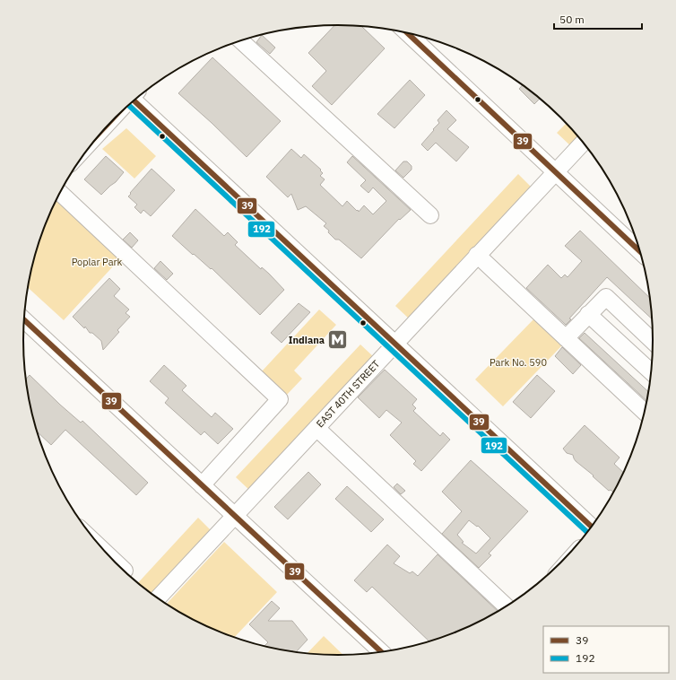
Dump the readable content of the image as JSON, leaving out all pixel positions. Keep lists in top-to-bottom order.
{
  "streets": {
    "street": ["EAST 40TH STREET"]
  },
  "parks": ["Poplar Park", "Park No. 590"],
  "places": {
    "metro station": ["Indiana"]
  },
  "lines": ["transit line 39", "transit line 192"],
  "legend": ["39", "192"],
  "scale_bar": "50 m"
}
